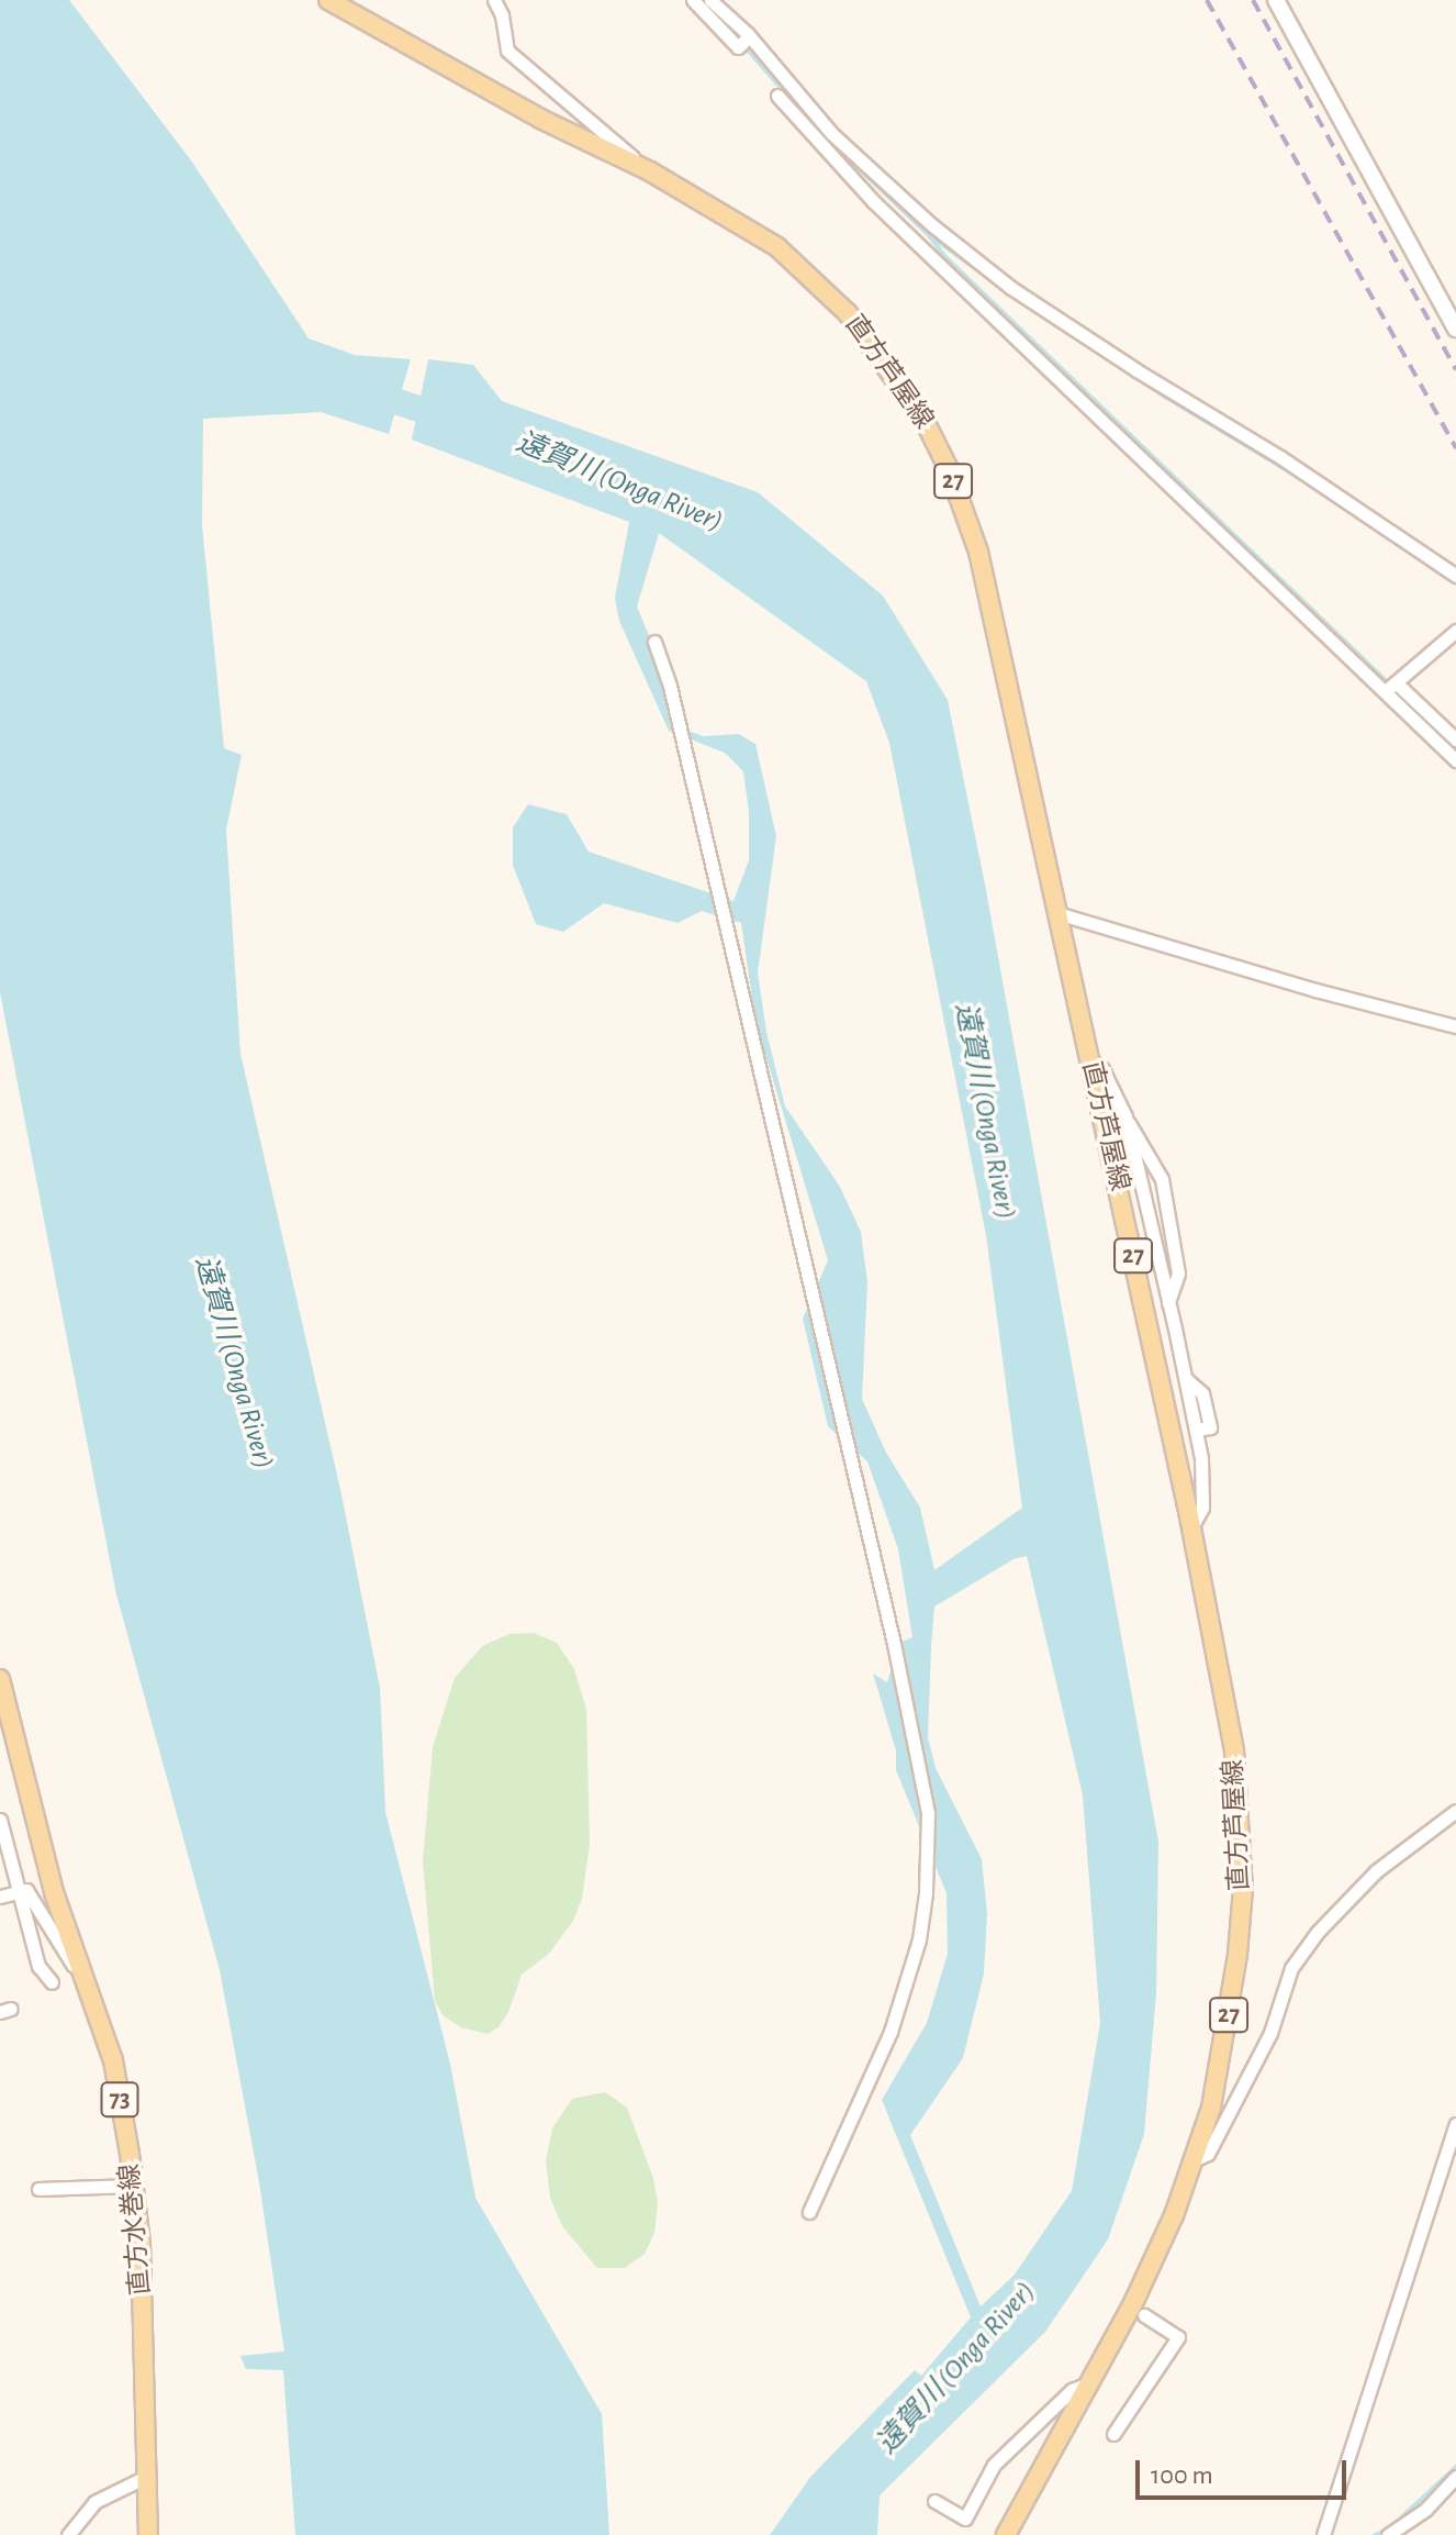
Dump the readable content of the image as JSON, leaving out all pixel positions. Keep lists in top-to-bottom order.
{
  "streets": {
    "main road": [
      "直方芦屋線",
      "27",
      "73",
      "直方水巻線"
    ]
  },
  "water": ["遠賀川 (Onga River)"],
  "scale_bar": "100 m"
}
